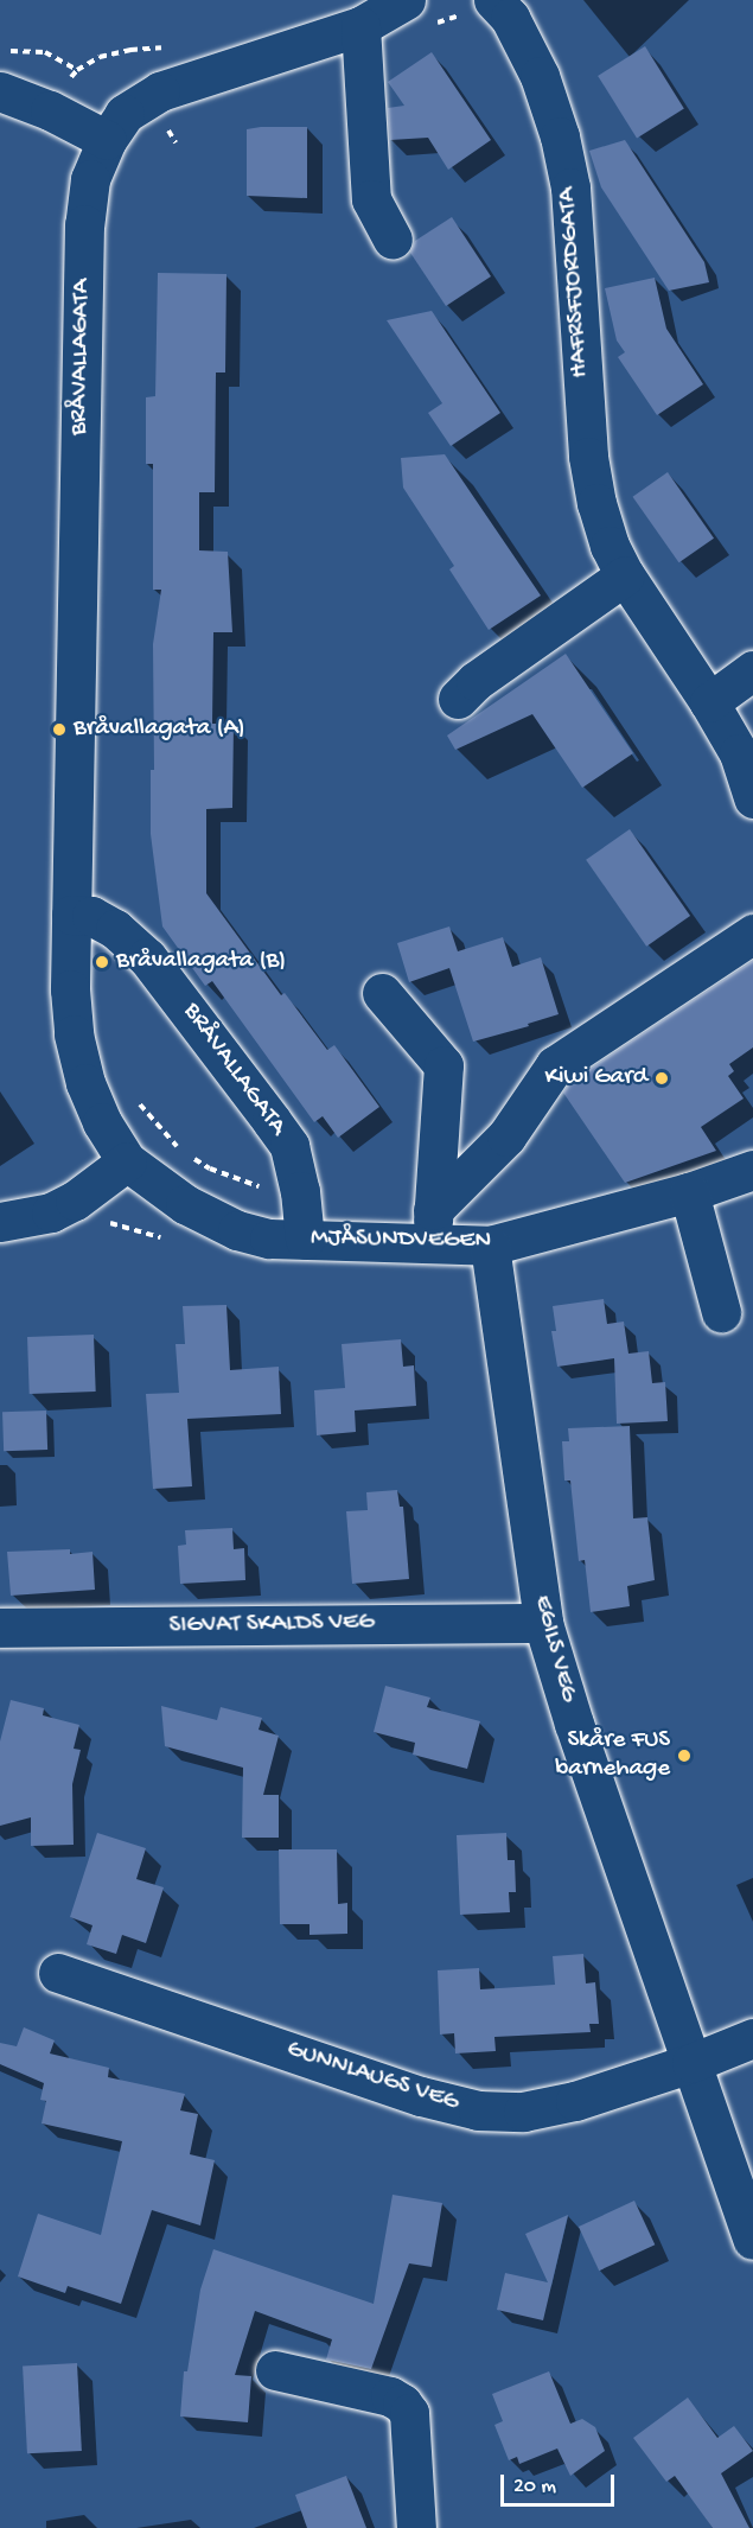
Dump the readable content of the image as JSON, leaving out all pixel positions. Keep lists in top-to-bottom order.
{
  "streets": {
    "street": [
      "HAFRSFJORDGATA",
      "BRÅVALLAGATA",
      "MJÅSUNDVEGEN",
      "SIGVAT SKALDS VEG",
      "EGILS VEG",
      "GUNNLAUGS VEG"
    ]
  },
  "crossings": [
    ["BRÅVALLAGATA", "MJÅSUNDVEGEN"],
    ["MJÅSUNDVEGEN", "EGILS VEG"],
    ["SIGVAT SKALDS VEG", "EGILS VEG"],
    ["EGILS VEG", "GUNNLAUGS VEG"]
  ],
  "places": [
    "Bråvallagata (A)",
    "Bråvallagata (B)",
    "Kiwi Gard",
    "Skåre FUS barnehage"
  ],
  "scale_bar": "20 m"
}
